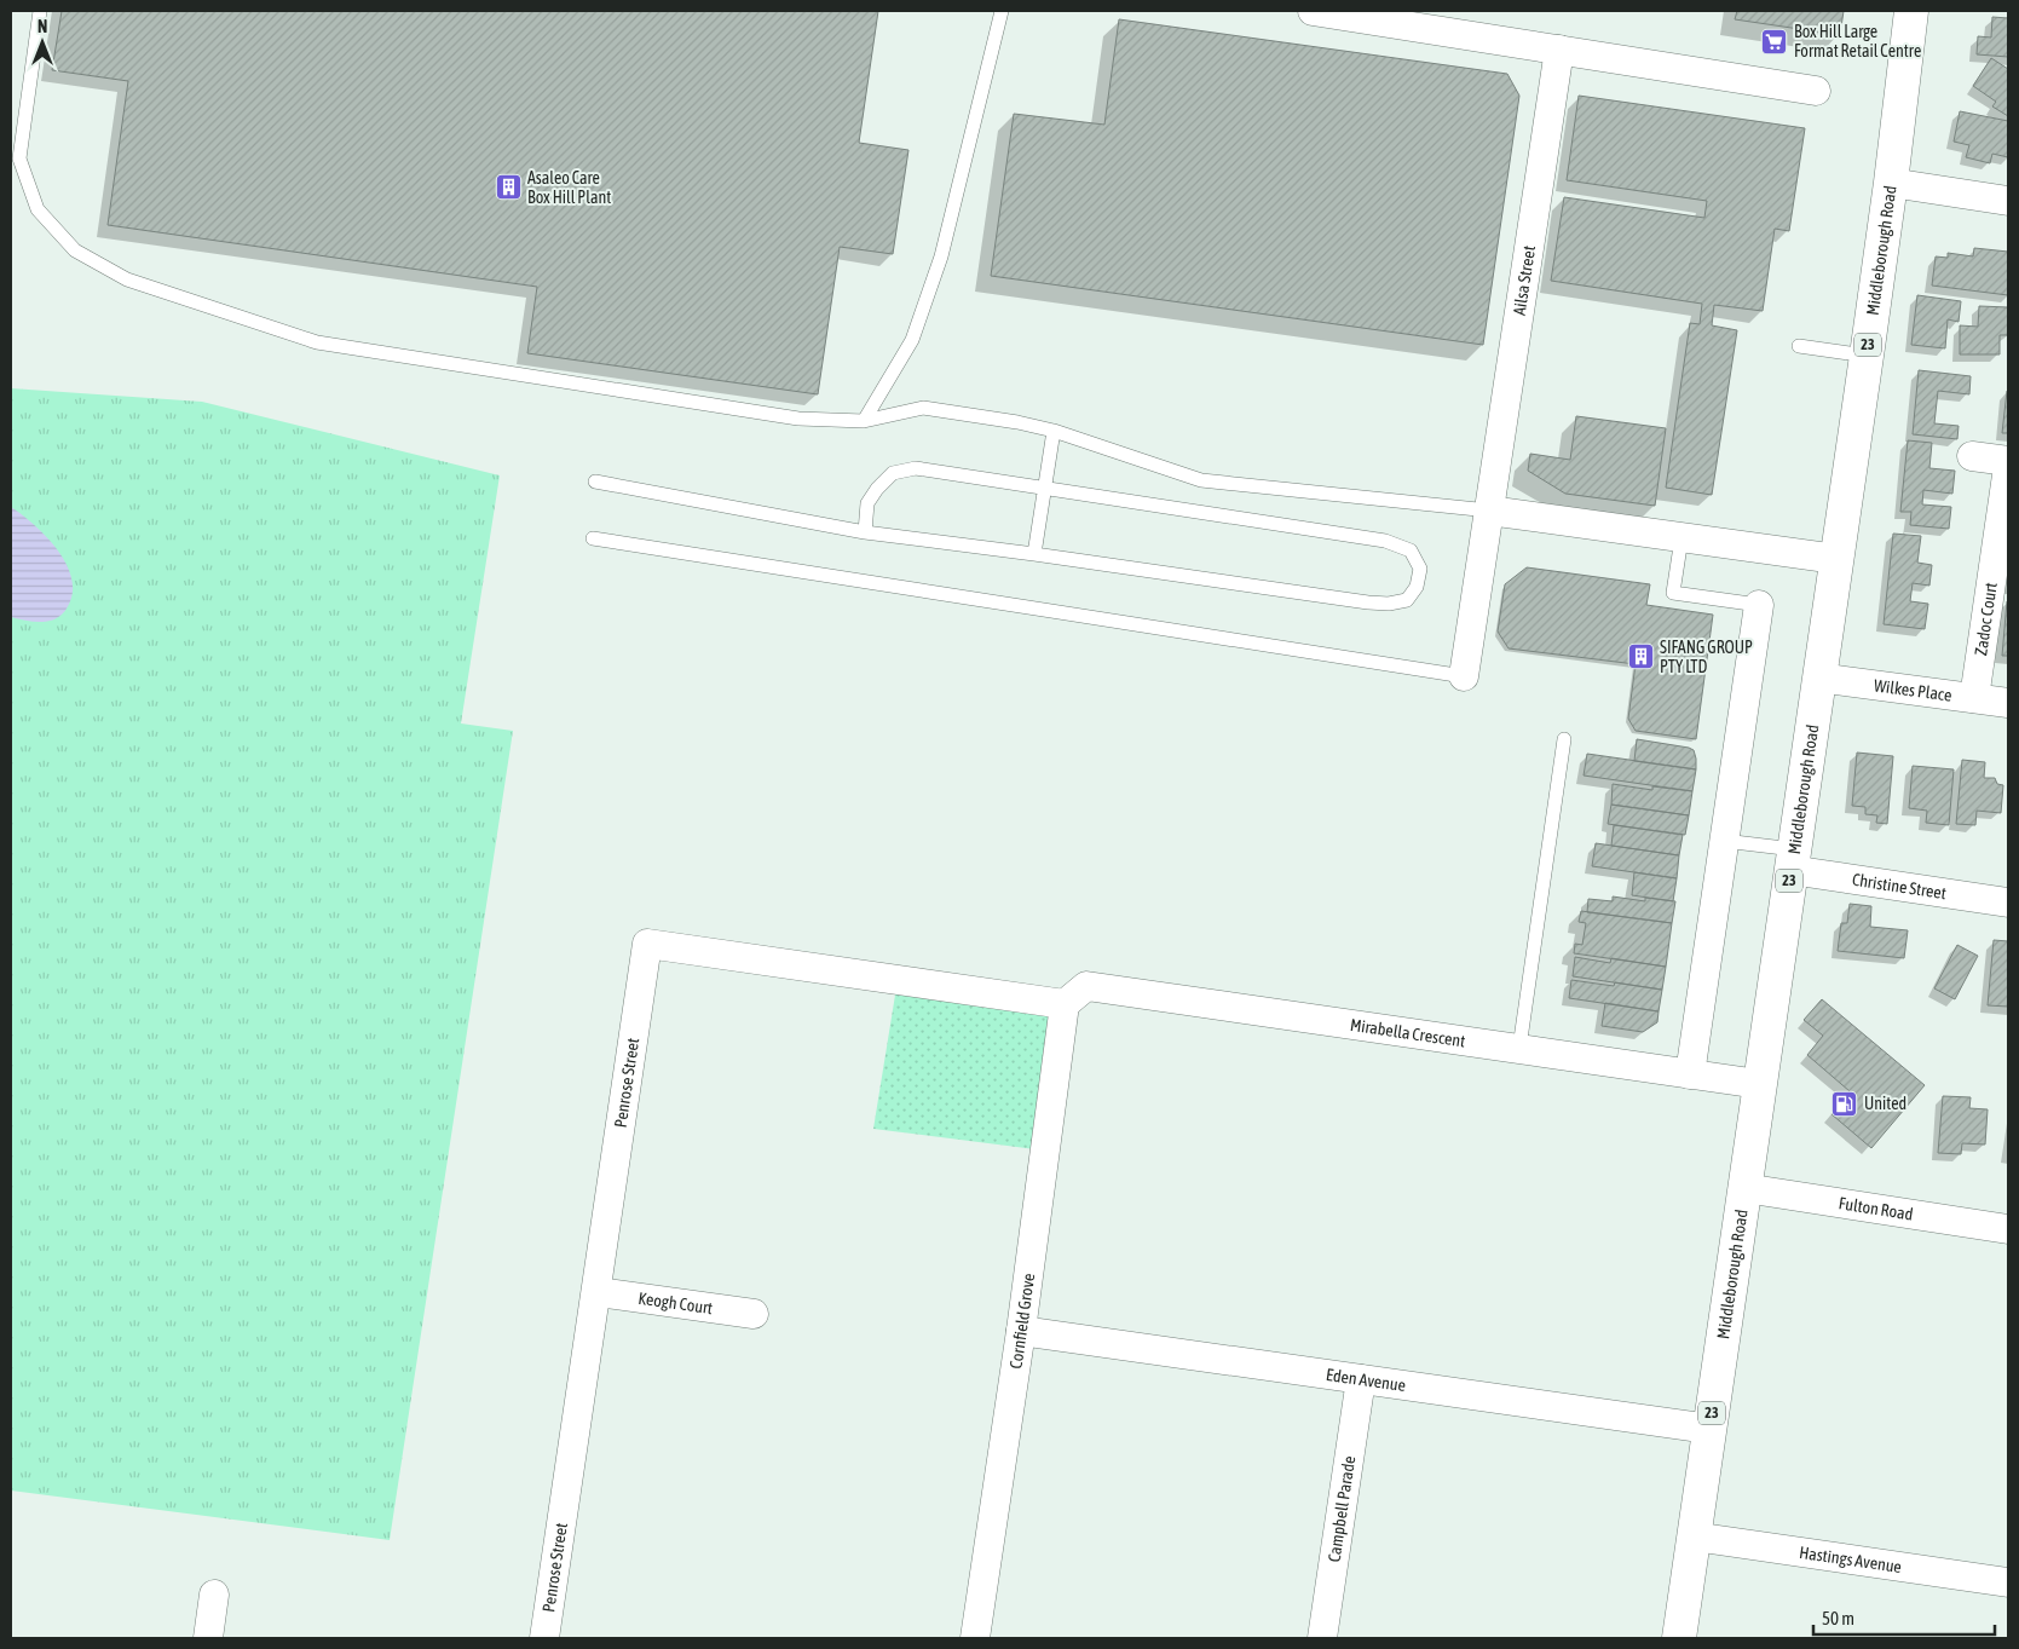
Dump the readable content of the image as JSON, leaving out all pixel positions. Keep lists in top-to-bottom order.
{
  "streets": {
    "main road": ["Middleborough Road", "23"],
    "street": [
      "Ailsa Street",
      "Zadoc Court",
      "Wilkes Place",
      "Christine Street",
      "Mirabella Crescent",
      "Penrose Street",
      "Fulton Road",
      "Keogh Court",
      "Cornfield Grove",
      "Eden Avenue",
      "Campbell Parade",
      "Hastings Avenue"
    ]
  },
  "crossings": [
    ["Middleborough Road", "Wilkes Place"],
    ["Middleborough Road", "Christine Street"],
    ["Middleborough Road", "Mirabella Crescent"],
    ["Middleborough Road", "Fulton Road"],
    ["Middleborough Road", "Eden Avenue"],
    ["Middleborough Road", "Hastings Avenue"],
    ["Zadoc Court", "Wilkes Place"],
    ["Mirabella Crescent", "Penrose Street"],
    ["Mirabella Crescent", "Cornfield Grove"],
    ["Penrose Street", "Keogh Court"],
    ["Penrose Street", "Cornfield Grove"],
    ["Cornfield Grove", "Eden Avenue"],
    ["Eden Avenue", "Campbell Parade"]
  ],
  "places": {
    "supermarket": ["Box Hill Large Format Retail Centre"],
    "building": ["Asaleo Care Box Hill Plant", "SIFANG GROUP PTY LTD"],
    "fuel station": ["United"]
  },
  "scale_bar": "50 m",
  "north": "top"
}
